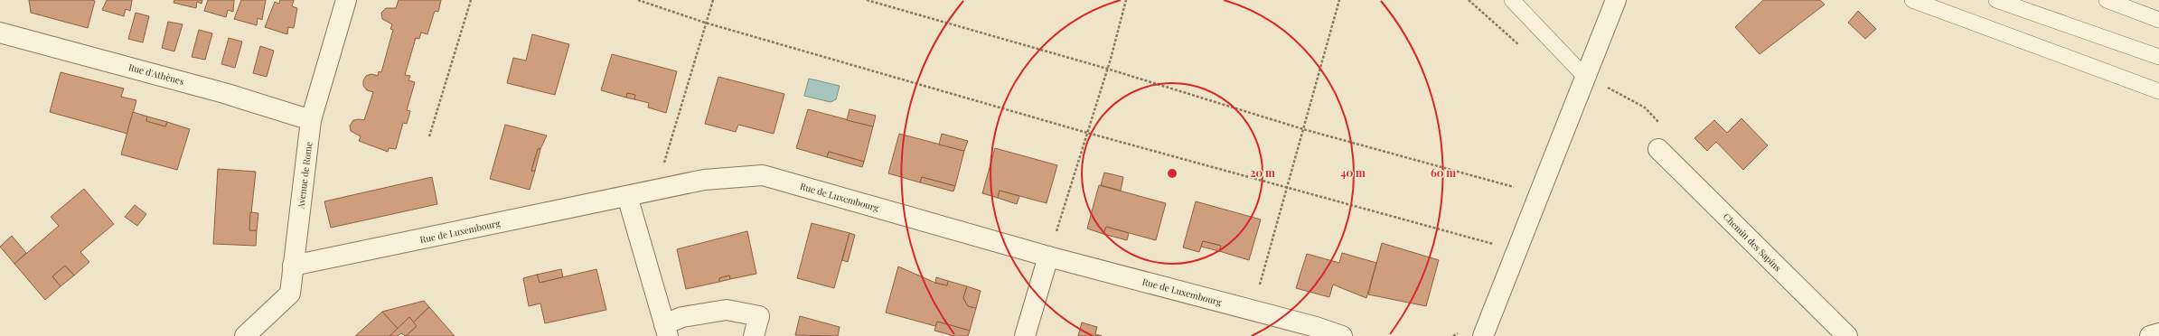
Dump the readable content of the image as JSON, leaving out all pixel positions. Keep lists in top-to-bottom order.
{
  "streets": {
    "street": [
      "Rue d'Athènes",
      "Avenue de Rome",
      "Rue de Luxembourg",
      "Chemin des Sapins"
    ]
  },
  "crossings": [
    ["Rue d'Athènes", "Avenue de Rome"],
    ["Avenue de Rome", "Rue de Luxembourg"]
  ],
  "rings": ["20 m", "40 m", "60 m"]
}
